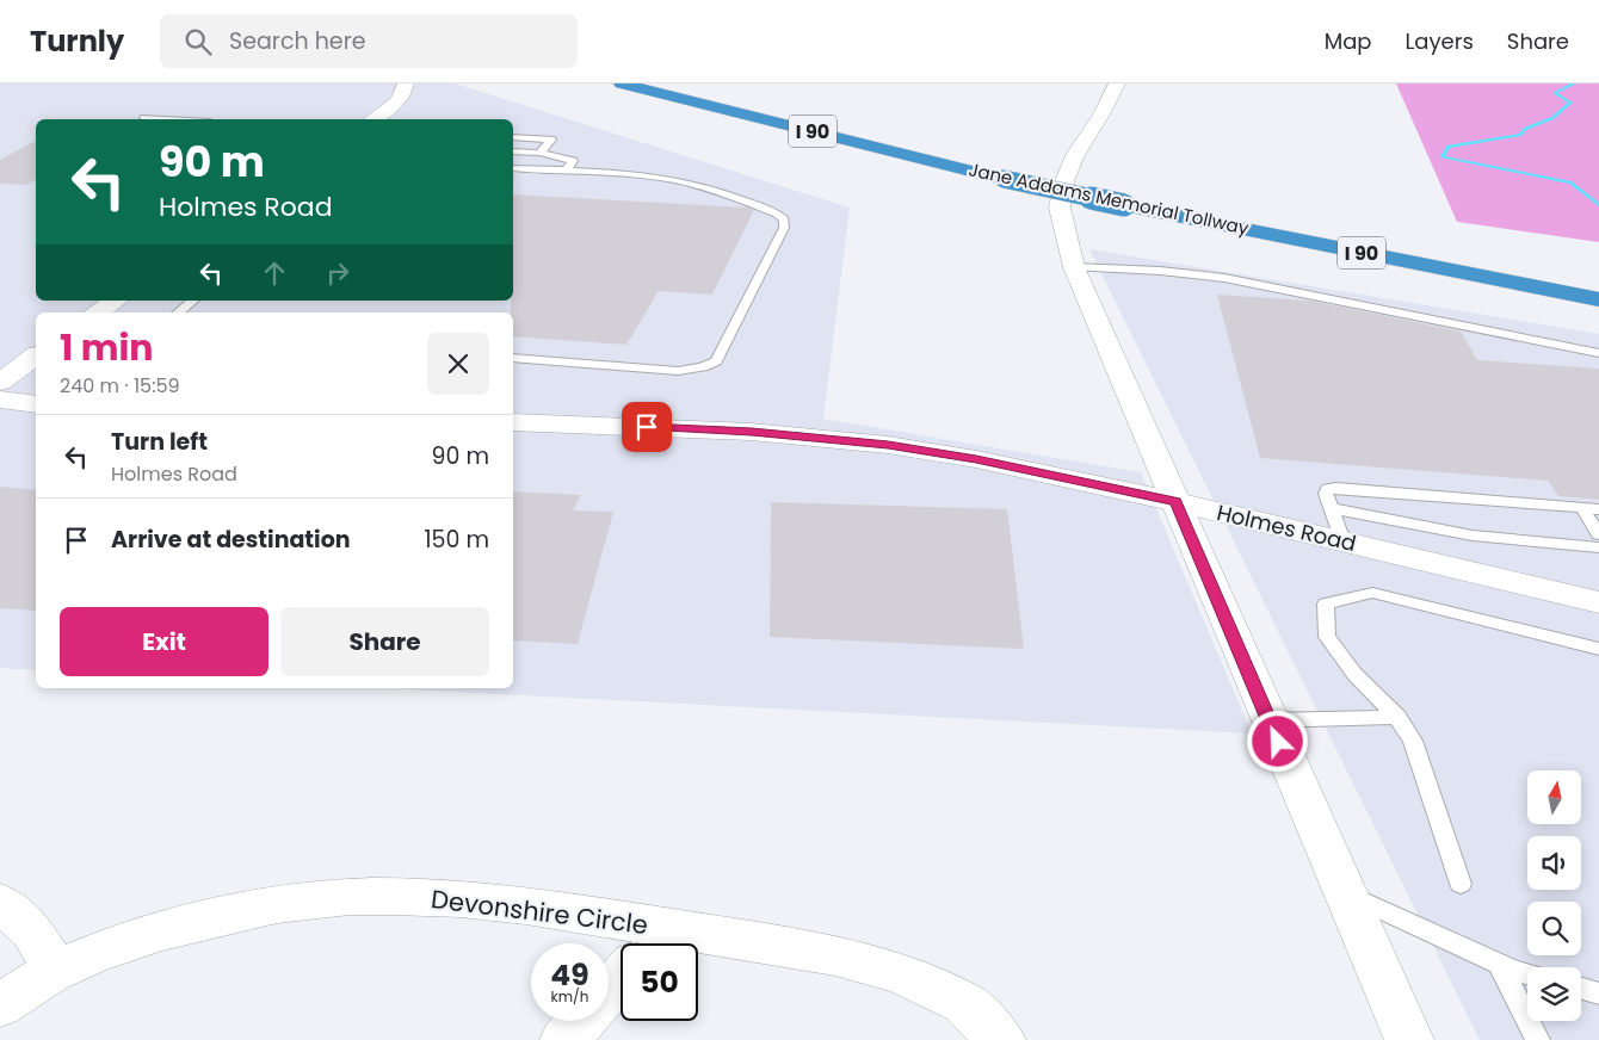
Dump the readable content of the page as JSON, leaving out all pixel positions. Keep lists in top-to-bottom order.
{
  "streets": {
    "highway": ["I 90", "Jane Addams Memorial Tollway"],
    "street": ["Holmes Road", "Devonshire Circle"]
  },
  "north": "top",
  "page": {
    "header": "Turnly",
    "search": "Search here",
    "nav": ["Map", "Layers", "Share"],
    "turn": ["90 m", "Holmes Road"],
    "heading": ["1 min", "240 m · 15:59"],
    "list": [
      {
        "name": "Turn left",
        "note": "Holmes Road",
        "value": "90 m"
      },
      {
        "name": "Arrive at destination",
        "value": "150 m"
      }
    ],
    "buttons": ["Exit", "Share"],
    "speed": "49 km/h",
    "limit": "50"
  }
}
